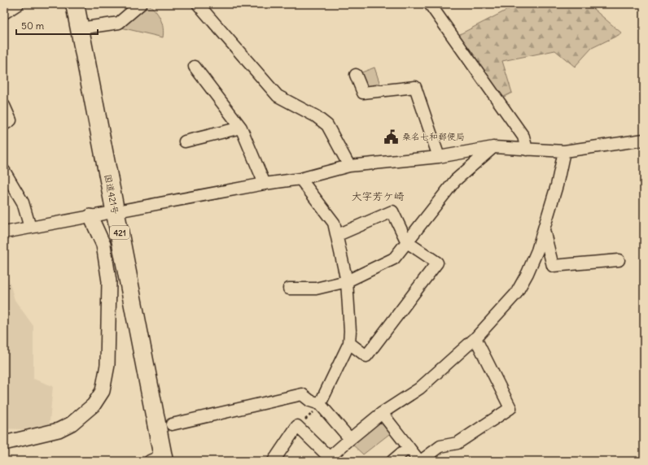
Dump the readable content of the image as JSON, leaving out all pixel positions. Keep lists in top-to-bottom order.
{
  "streets": {
    "highway": ["国道421号", "421"]
  },
  "districts": ["大字芳ケ崎"],
  "places": {
    "public building": ["桑名七和郵便局"]
  },
  "scale_bar": "50 m"
}
